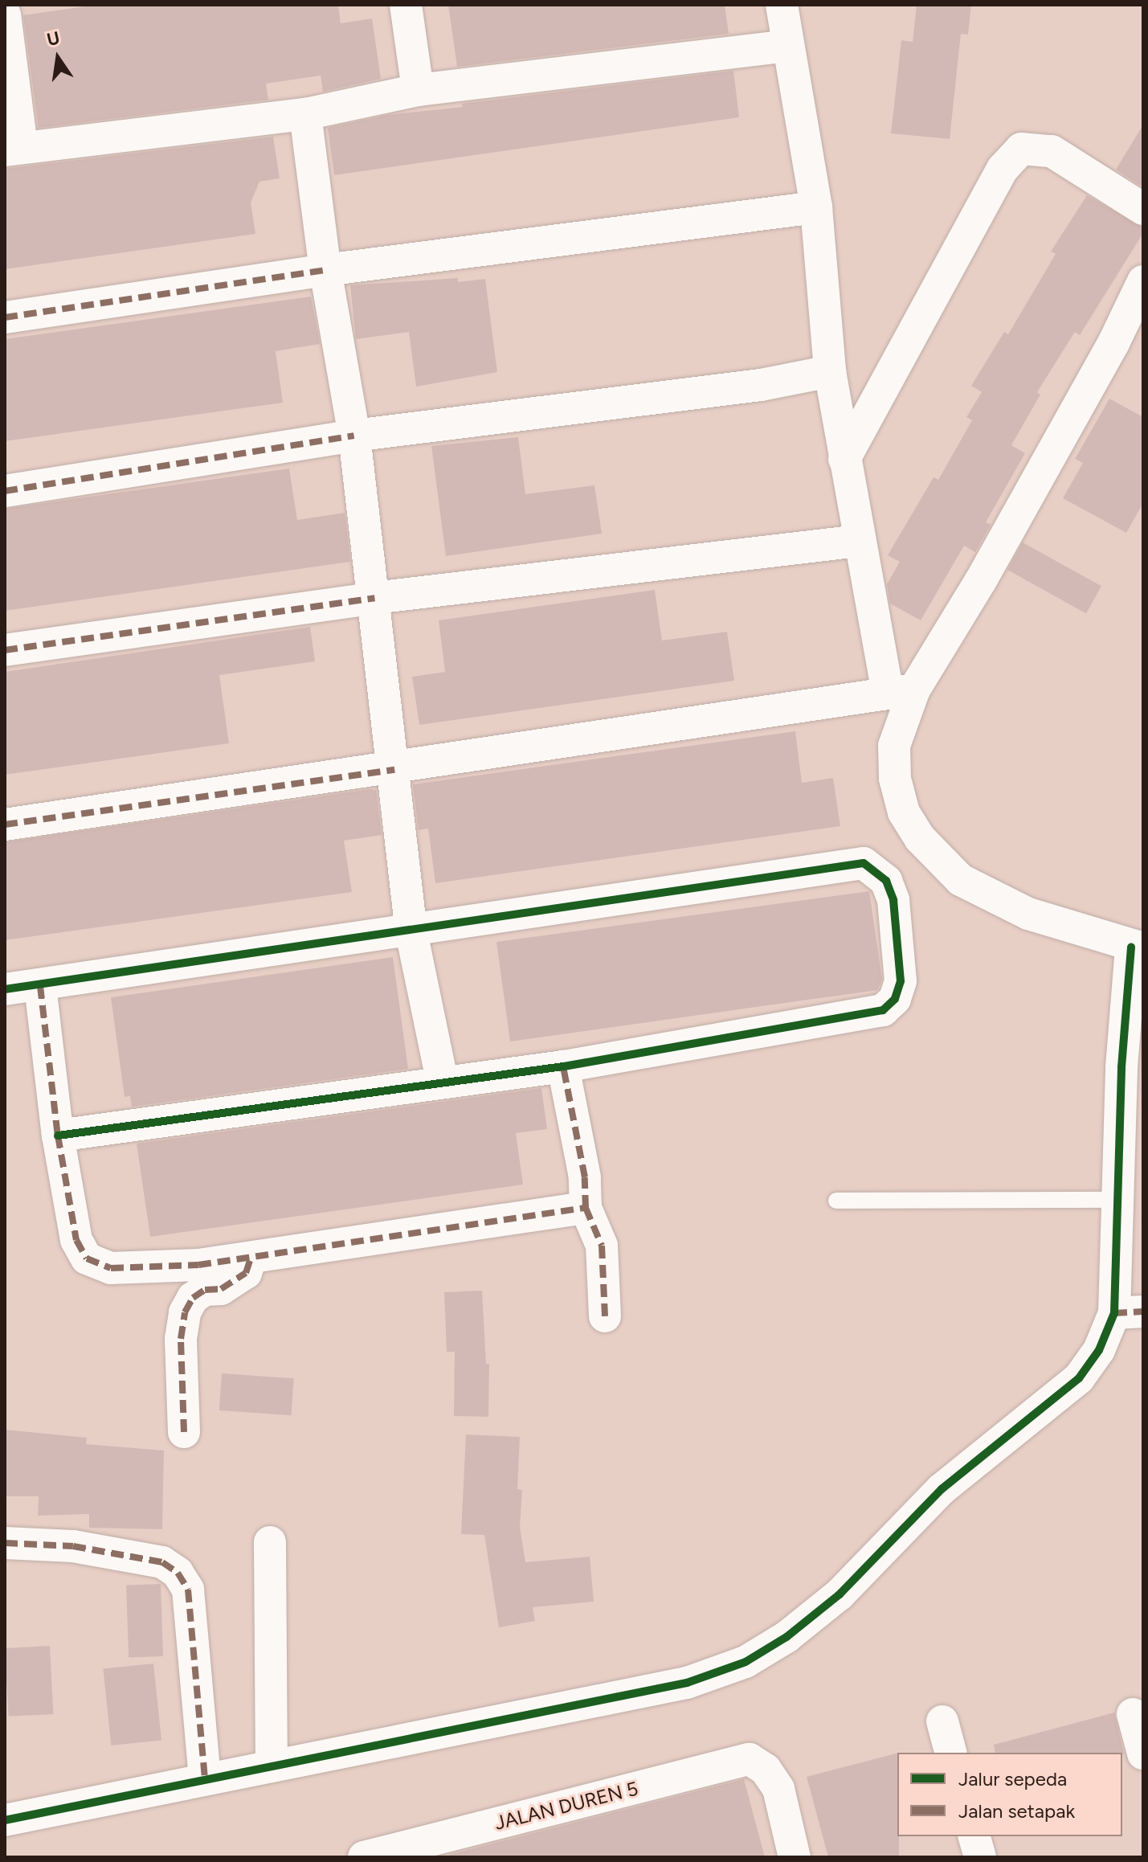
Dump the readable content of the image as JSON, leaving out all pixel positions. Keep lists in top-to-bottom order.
{
  "streets": {
    "street": ["JALAN DUREN 5"]
  },
  "legend": ["Jalur sepeda", "Jalan setapak"],
  "north": "top"
}
